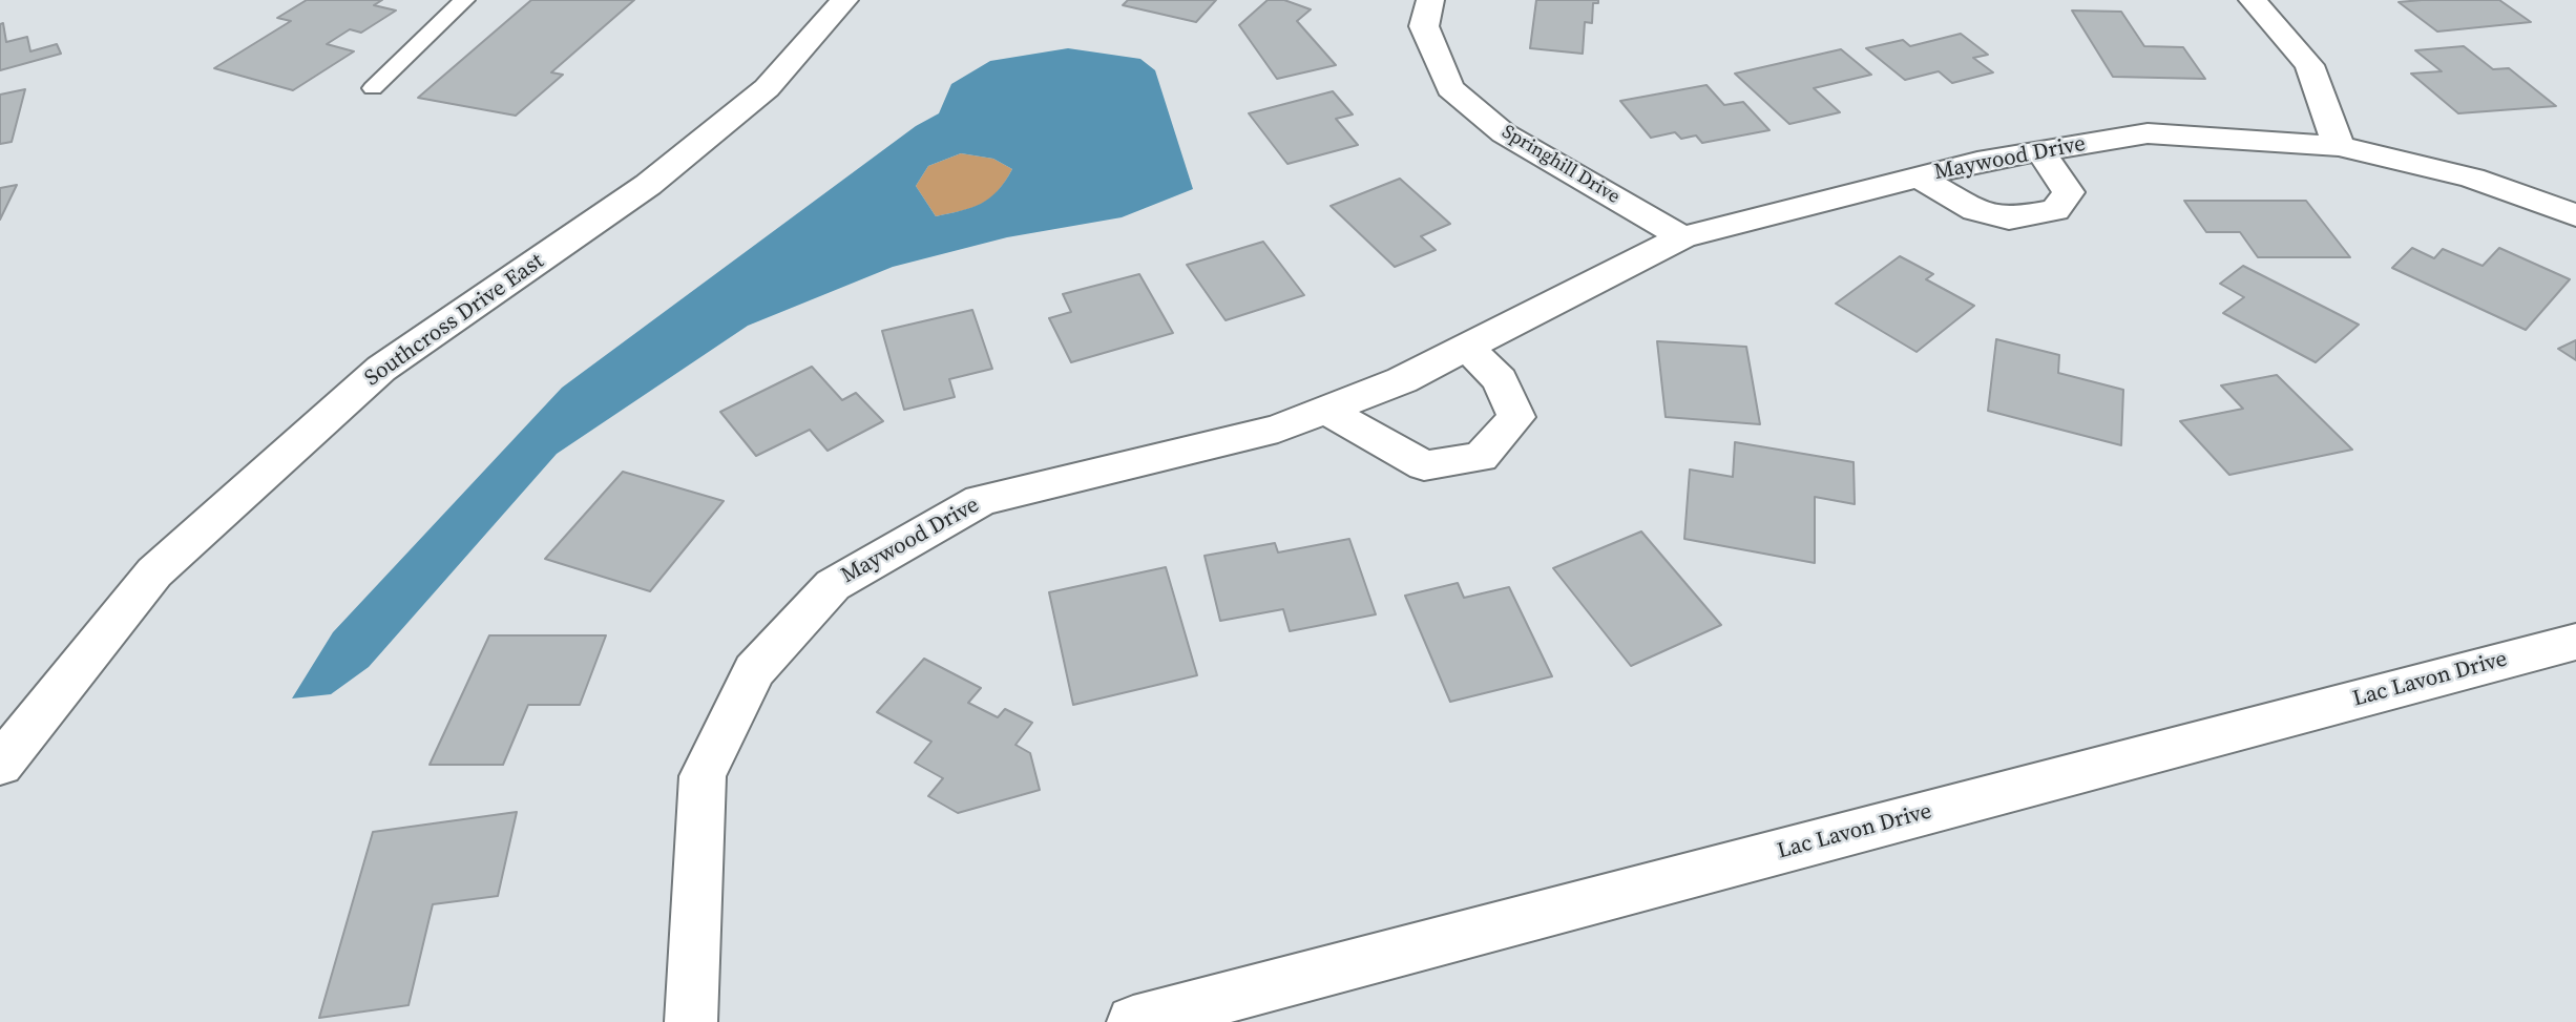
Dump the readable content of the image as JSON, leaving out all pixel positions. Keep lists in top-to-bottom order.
{
  "streets": {
    "street": [
      "Maywood Drive",
      "Springhill Drive",
      "Southcross Drive East",
      "Lac Lavon Drive"
    ]
  },
  "crossings": [
    ["Maywood Drive", "Springhill Drive"]
  ]
}
